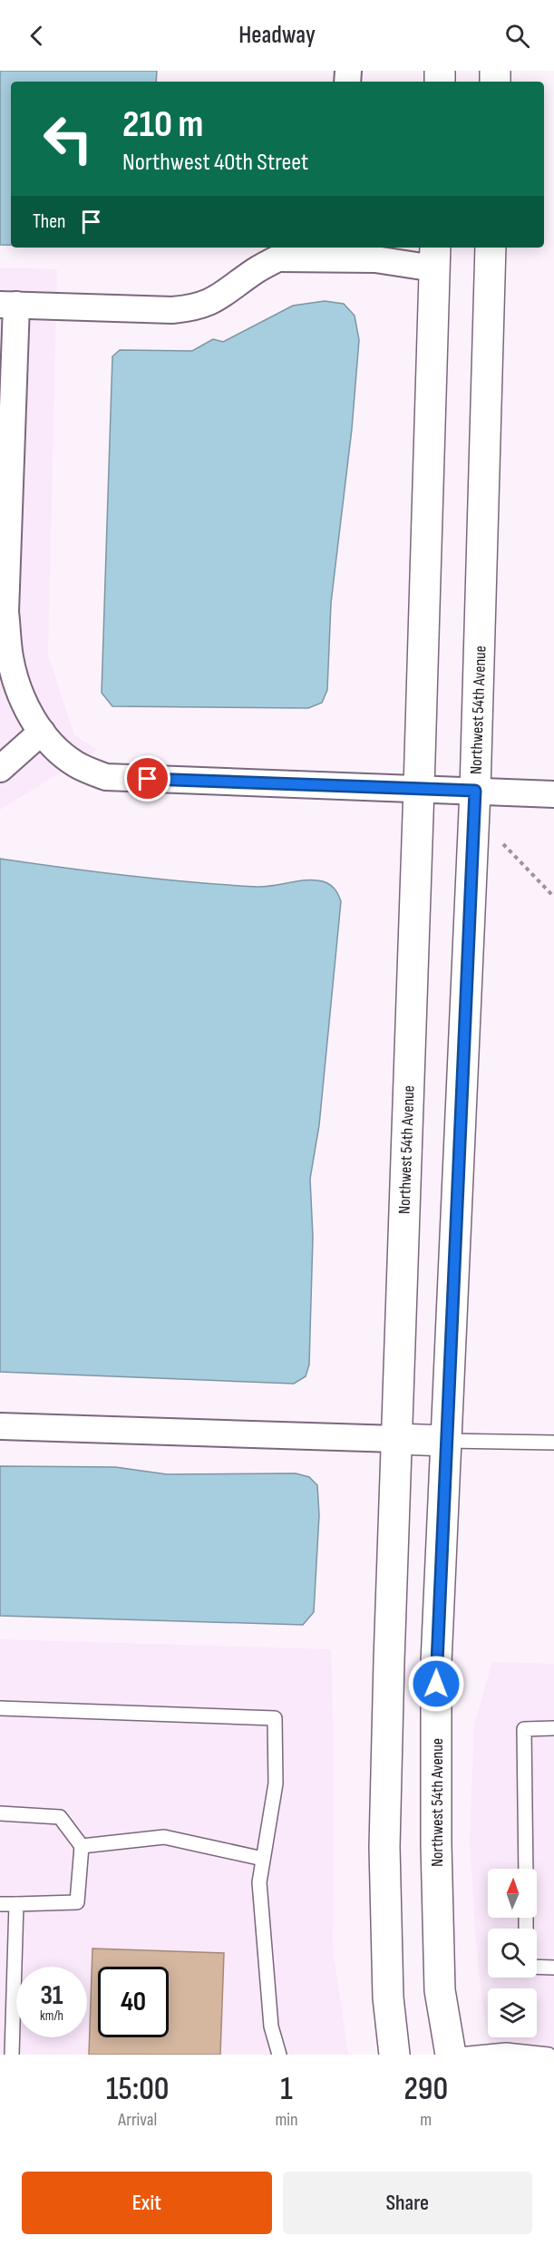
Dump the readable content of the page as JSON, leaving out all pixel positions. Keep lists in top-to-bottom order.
{
  "streets": {
    "street": ["Northwest 54th Avenue"]
  },
  "north": "top",
  "page": {
    "header": "Headway",
    "turn": ["210 m", "Northwest 40th Street"],
    "then": "Then",
    "speed": "31 km/h",
    "limit": "40",
    "eta": [
      "15:00",
      "Arrival",
      "1",
      "min",
      "290",
      "m"
    ],
    "buttons": ["Exit", "Share"]
  }
}
